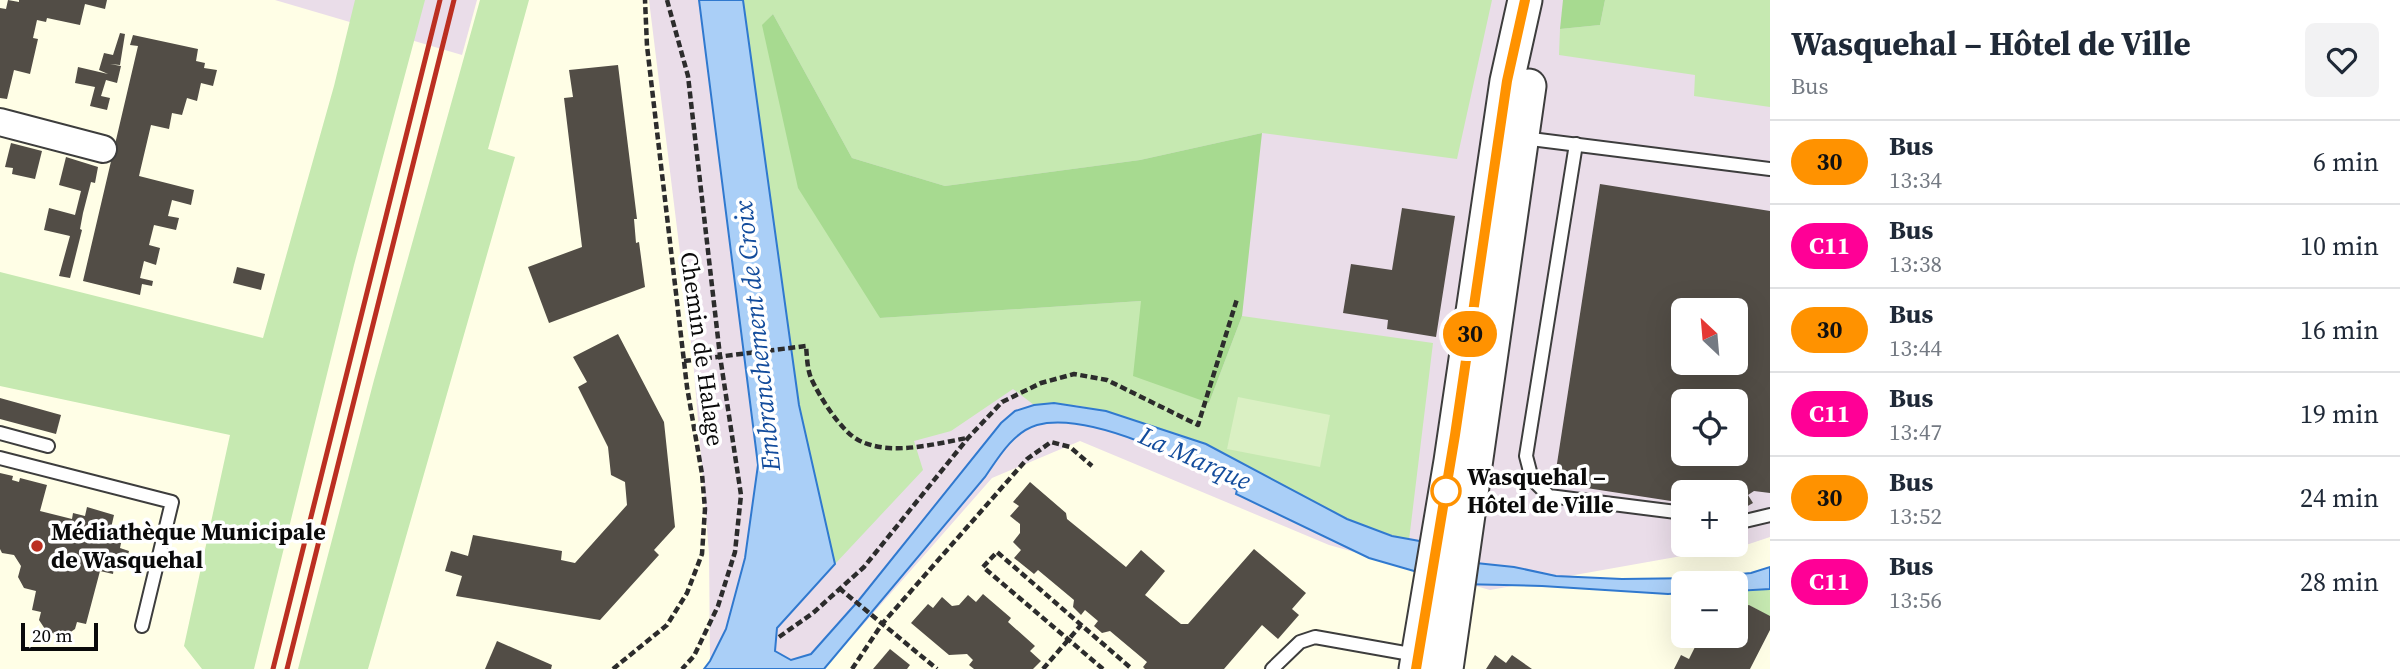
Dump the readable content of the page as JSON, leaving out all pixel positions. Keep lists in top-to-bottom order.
{
  "streets": {
    "path": ["Chemin de Halage"]
  },
  "water": ["Embranchement de Croix", "La Marque"],
  "places": ["Wasquehal – Hôtel de Ville", "Médiathèque Municipale de Wasquehal"],
  "lines": ["bus line 30"],
  "scale_bar": "20 m",
  "north": "top left",
  "page": {
    "on_map": "30",
    "heading": ["Wasquehal – Hôtel de Ville", "Bus"],
    "list": [
      {
        "mark": "30",
        "name": "Bus",
        "note": "13:34",
        "value": "6 min"
      },
      {
        "mark": "C11",
        "name": "Bus",
        "note": "13:38",
        "value": "10 min"
      },
      {
        "mark": "30",
        "name": "Bus",
        "note": "13:44",
        "value": "16 min"
      },
      {
        "mark": "C11",
        "name": "Bus",
        "note": "13:47",
        "value": "19 min"
      },
      {
        "mark": "30",
        "name": "Bus",
        "note": "13:52",
        "value": "24 min"
      },
      {
        "mark": "C11",
        "name": "Bus",
        "note": "13:56",
        "value": "28 min"
      }
    ],
    "map_buttons": ["+", "−"],
    "scale": "20 m"
  }
}
